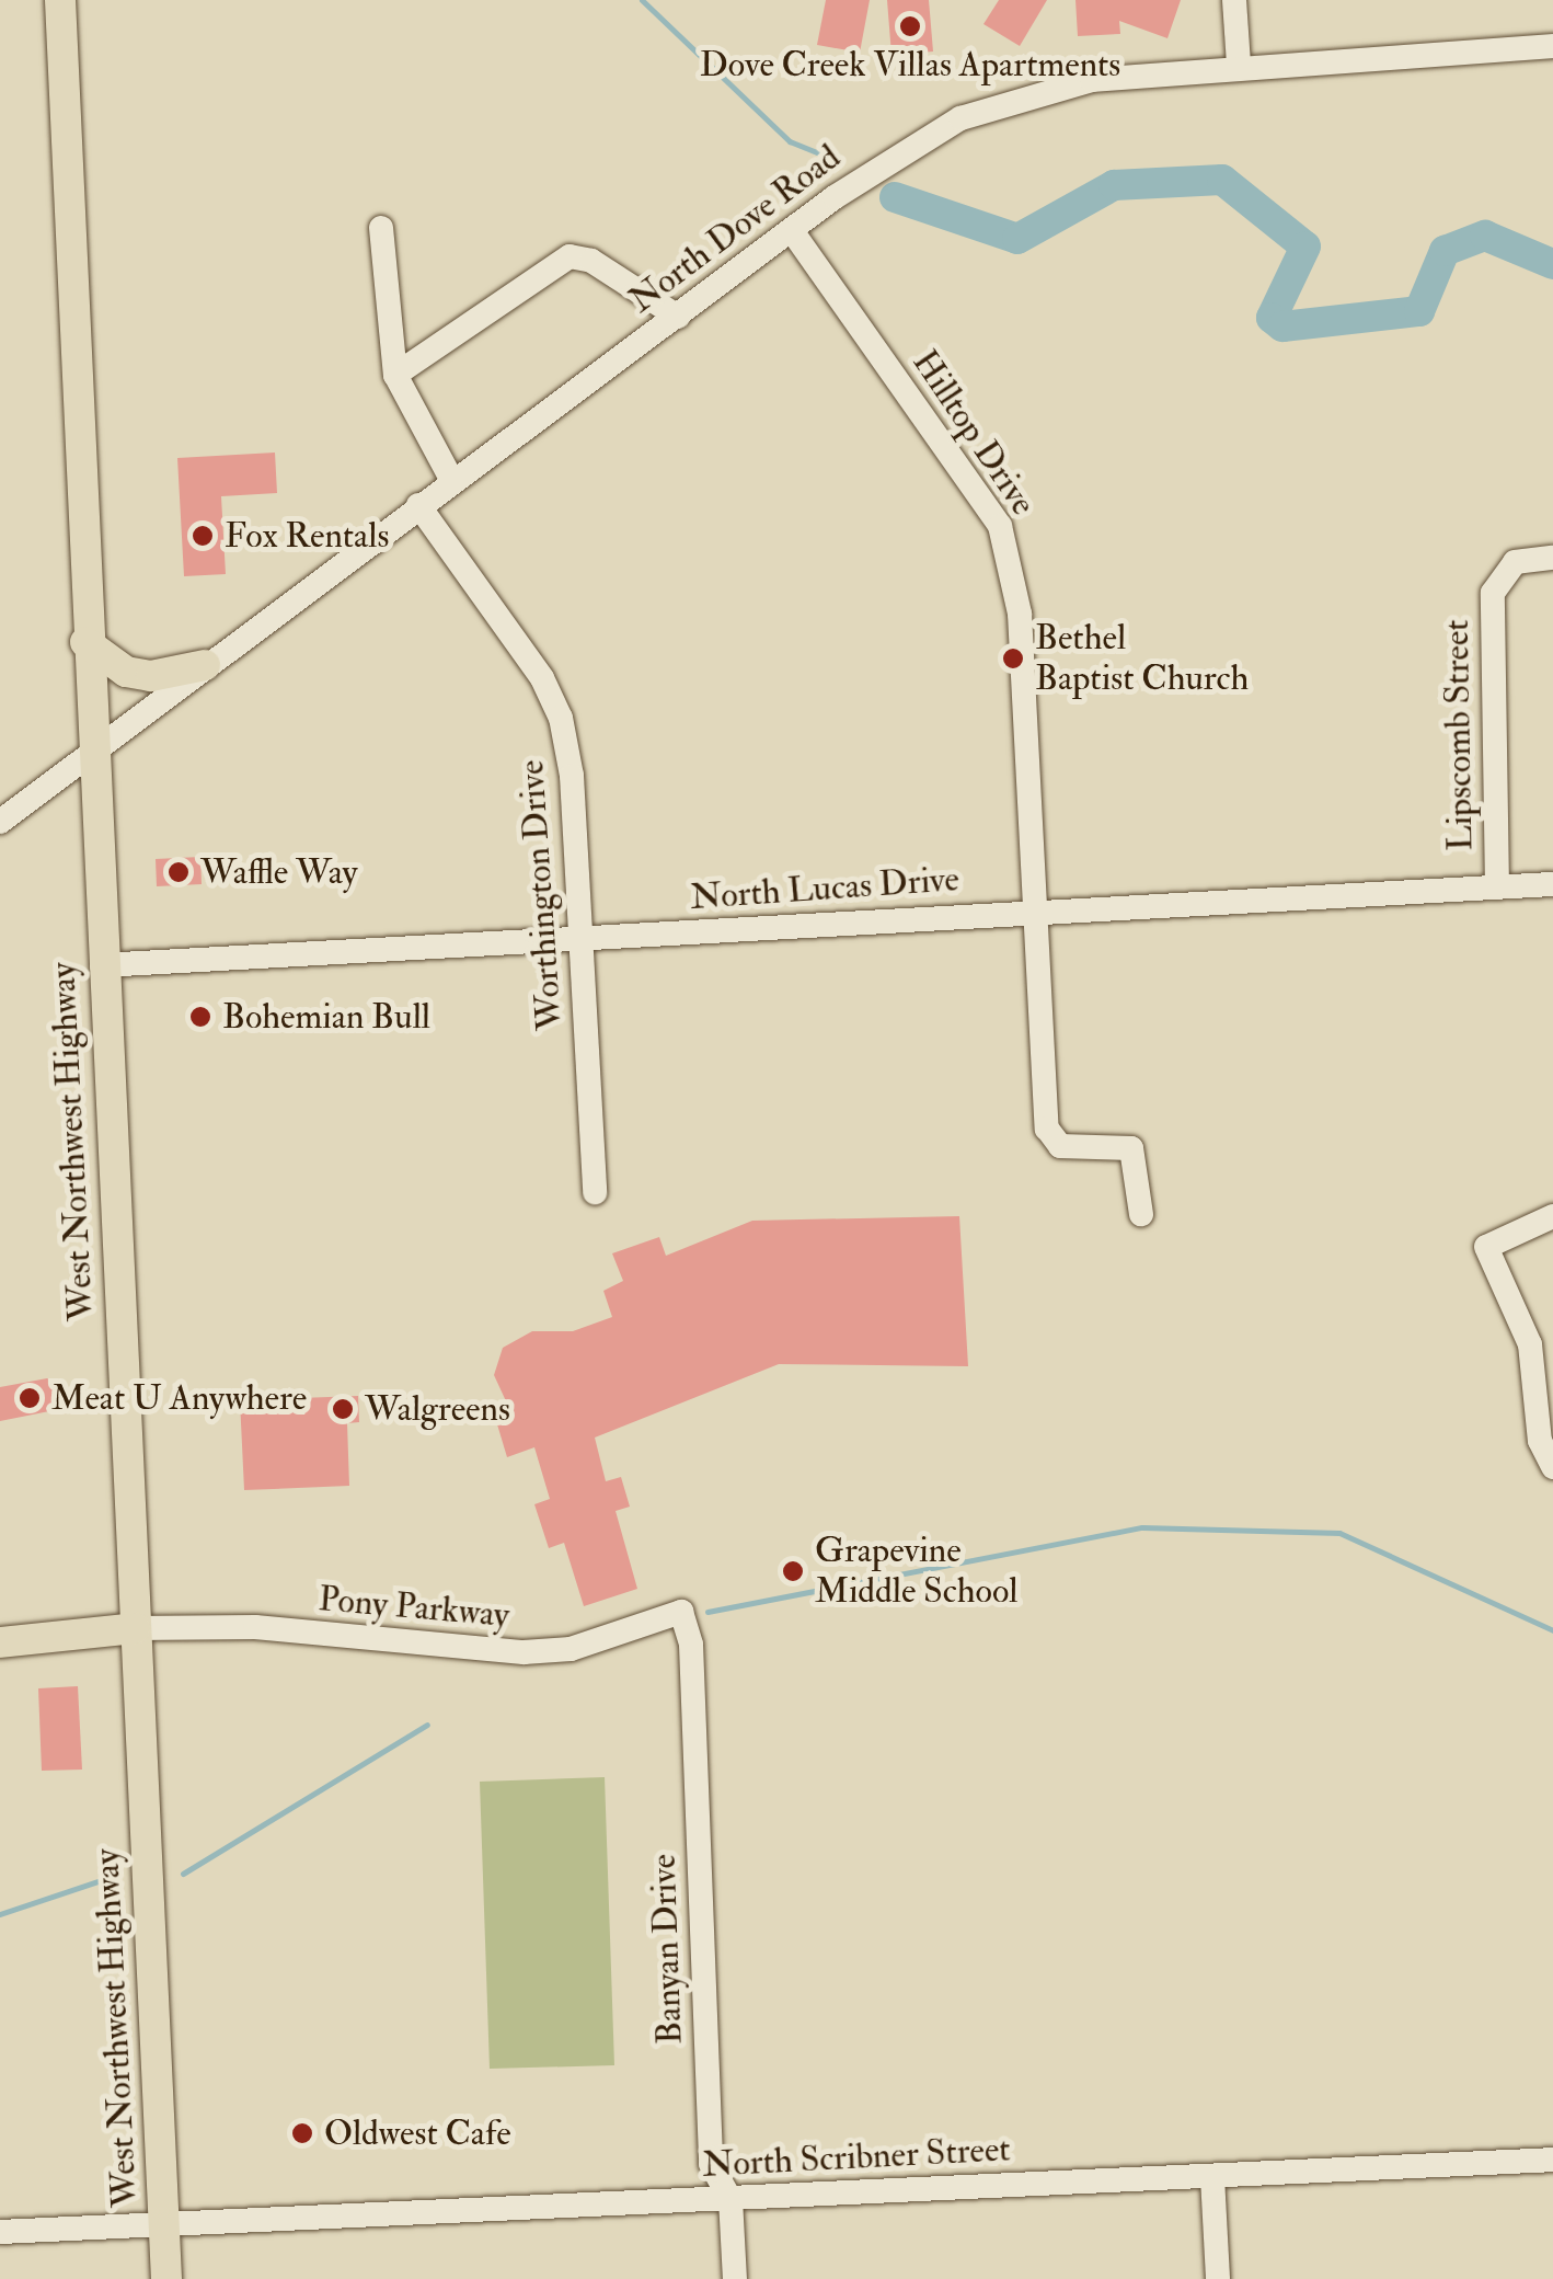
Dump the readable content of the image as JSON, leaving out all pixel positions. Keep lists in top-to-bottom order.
{
  "streets": {
    "main road": ["West Northwest Highway"],
    "street": [
      "North Dove Road",
      "Hilltop Drive",
      "Lipscomb Street",
      "North Lucas Drive",
      "Worthington Drive",
      "Pony Parkway",
      "Banyan Drive",
      "North Scribner Street"
    ]
  },
  "crossings": [
    ["North Dove Road", "Hilltop Drive"],
    ["North Dove Road", "Worthington Drive"],
    ["North Dove Road", "West Northwest Highway"],
    ["Hilltop Drive", "North Lucas Drive"],
    ["Lipscomb Street", "North Lucas Drive"],
    ["North Lucas Drive", "Worthington Drive"],
    ["North Lucas Drive", "West Northwest Highway"],
    ["West Northwest Highway", "Pony Parkway"],
    ["West Northwest Highway", "North Scribner Street"],
    ["Pony Parkway", "Banyan Drive"],
    ["Banyan Drive", "North Scribner Street"]
  ],
  "places": [
    "Dove Creek Villas Apartments",
    "Fox Rentals",
    "Bethel Baptist Church",
    "Waffle Way",
    "Bohemian Bull",
    "Meat U Anywhere",
    "Walgreens",
    "Grapevine Middle School",
    "Oldwest Cafe"
  ]
}
